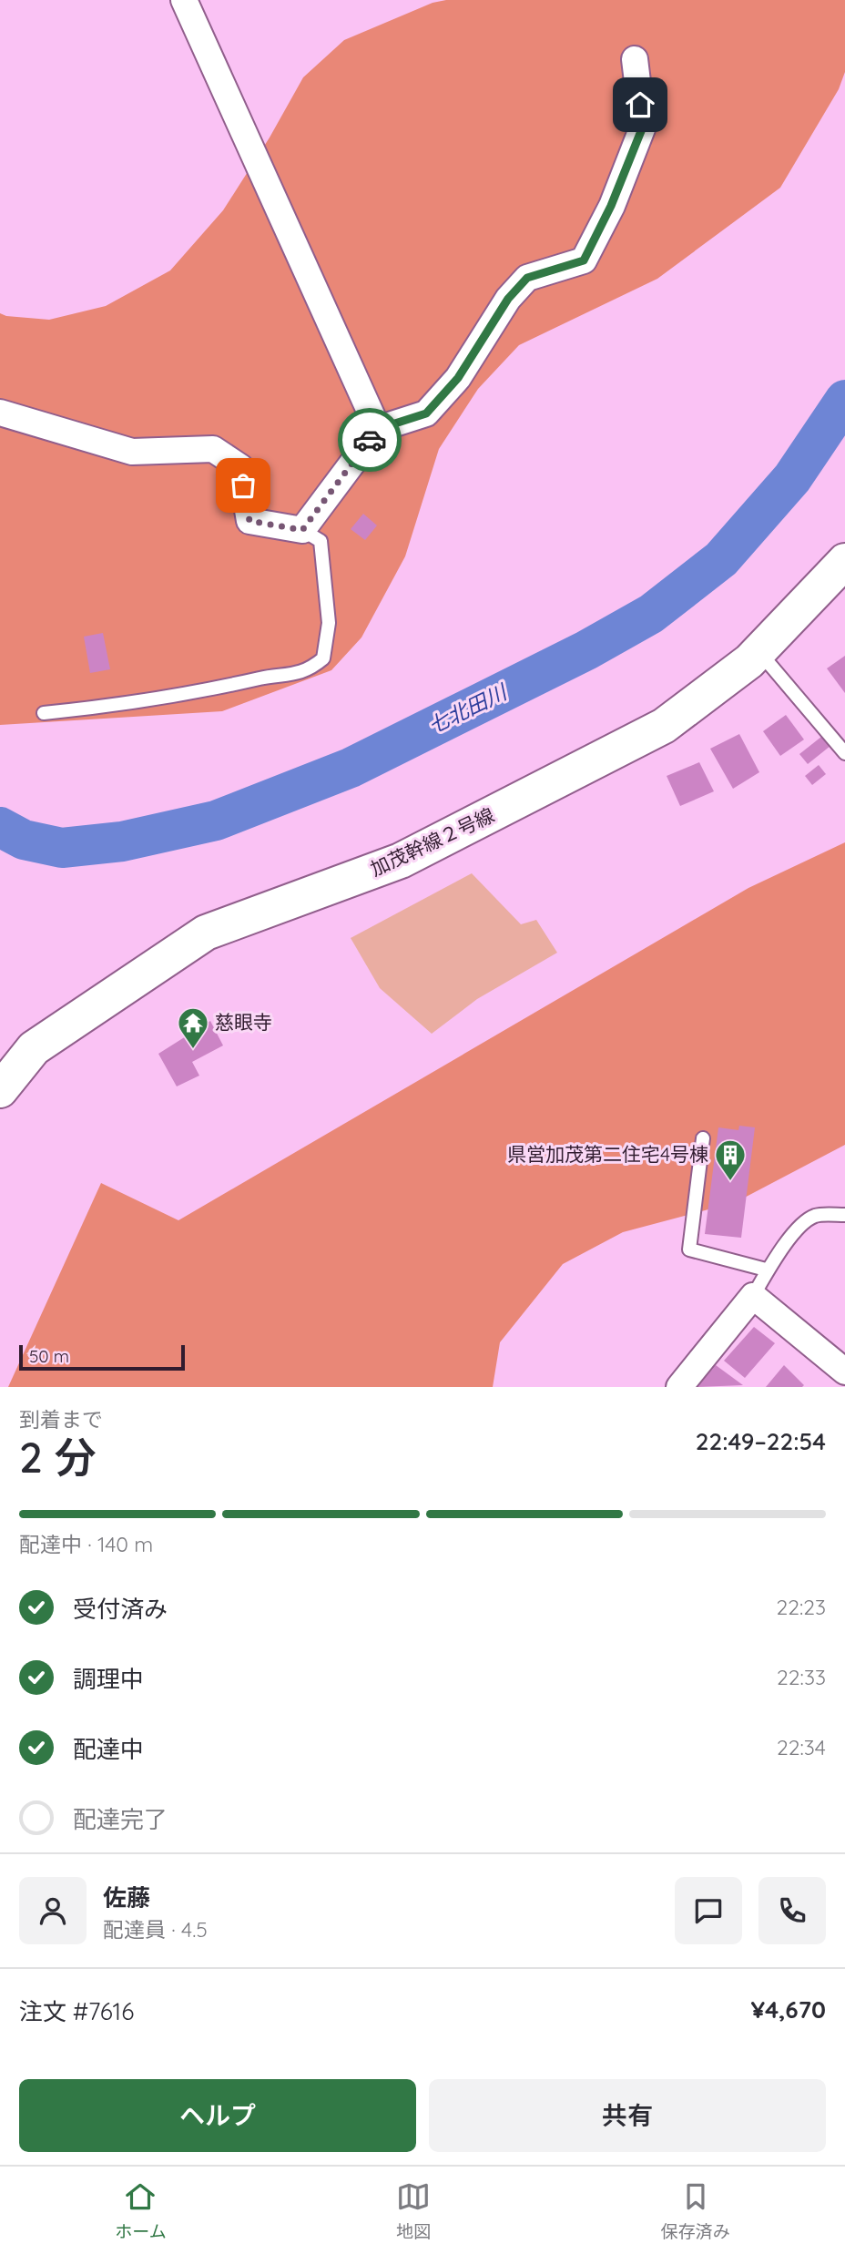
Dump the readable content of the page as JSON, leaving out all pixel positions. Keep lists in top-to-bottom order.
{
  "streets": {
    "street": ["加茂幹線２号線"]
  },
  "water": ["七北田川"],
  "places": {
    "temple": ["慈眼寺"],
    "building": ["県営加茂第二住宅4号棟"]
  },
  "scale_bar": "50 m",
  "page": {
    "scale": "50 m",
    "heading": ["2 分", "到着まで", "22:49–22:54"],
    "panel": [
      "佐藤",
      "配達員 · 4.5",
      "注文 #7616",
      "¥4,670"
    ],
    "bar": "配達中 · 140 m",
    "list": [
      ["受付済み", "22:23"],
      ["調理中", "22:33"],
      ["配達中", "22:34"],
      "配達完了"
    ],
    "buttons": ["ヘルプ", "共有"],
    "tabs": ["ホーム", "地図", "保存済み"]
  }
}
